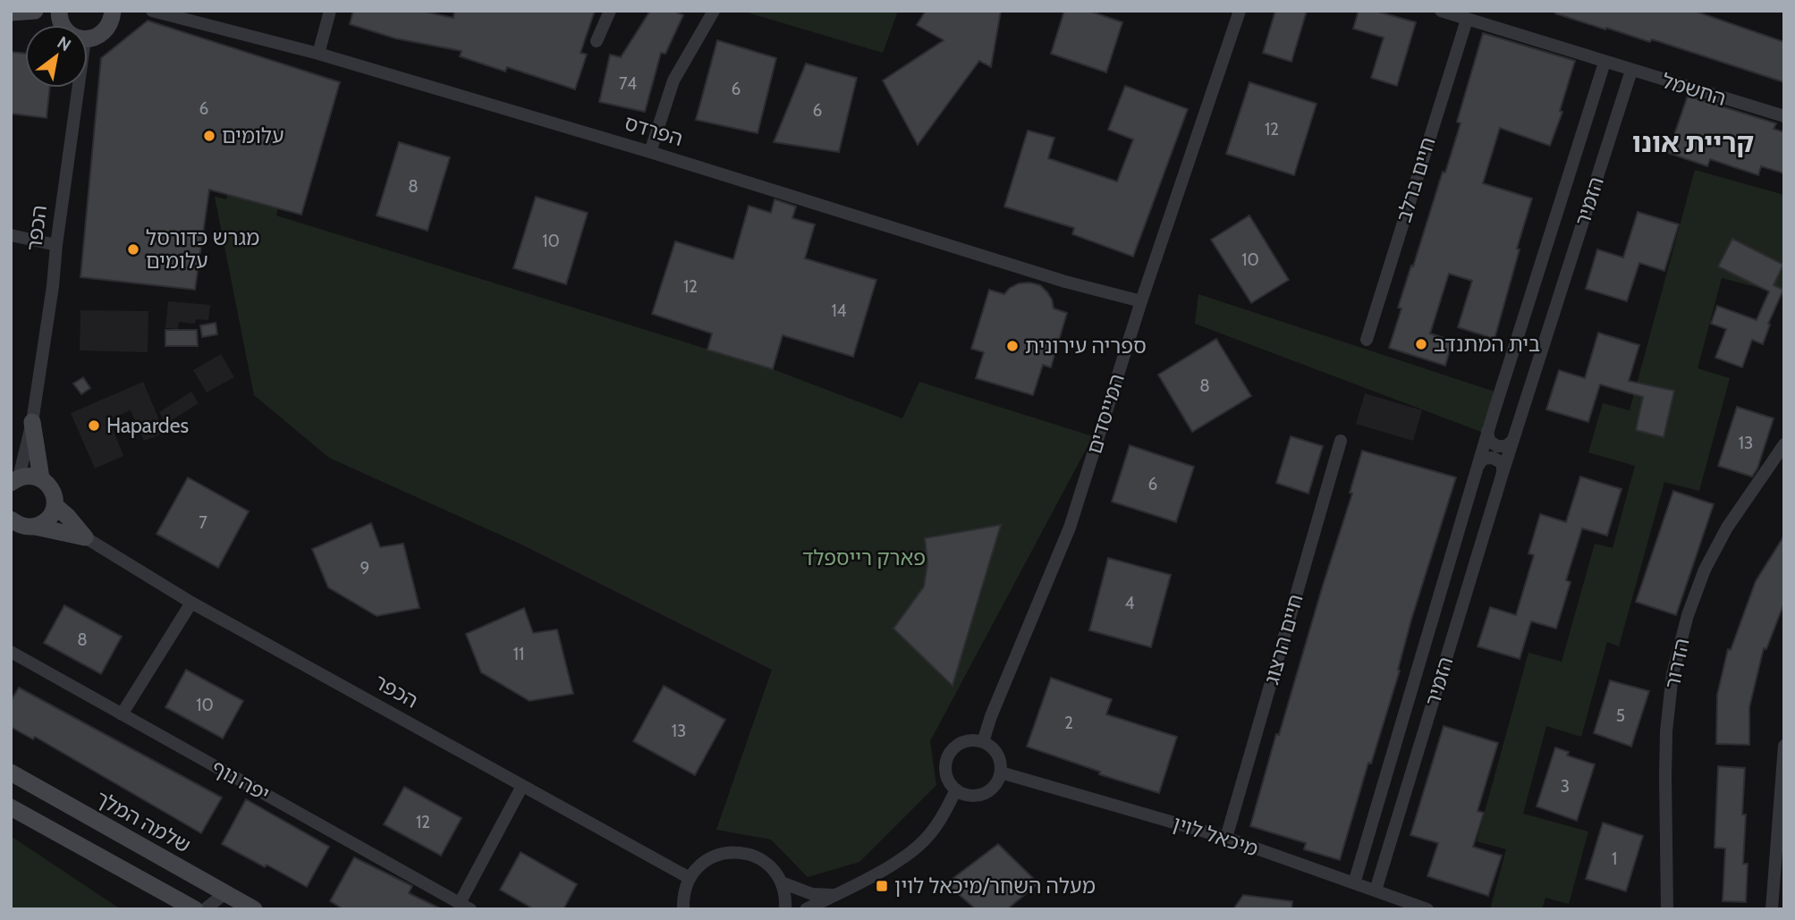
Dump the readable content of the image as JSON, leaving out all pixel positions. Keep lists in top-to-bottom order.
{
  "streets": {
    "street": [
      "החשמל",
      "הפרדס",
      "חיים ברלב",
      "הזמיר",
      "הכפר",
      "המייסדים",
      "חיים הרצוג",
      "הדרור",
      "יפה נוף",
      "שלמה המלך",
      "מיכאל לוין"
    ]
  },
  "crossings": [
    ["החשמל", "חיים ברלב"],
    ["החשמל", "הזמיר"],
    ["הפרדס", "המייסדים"],
    ["הזמיר", "מיכאל לוין"],
    ["המייסדים", "מיכאל לוין"],
    ["חיים הרצוג", "מיכאל לוין"]
  ],
  "districts": ["קריית אונו"],
  "parks": ["פארק רייספלד"],
  "places": {
    "other": [
      "עלומים",
      "מגרש כדורסל עלומים",
      "בית המתנדב",
      "ספריה עירונית",
      "Hapardes"
    ],
    "transit": ["מעלה השחר/מיכאל לוין"]
  },
  "house_numbers": [
    "74",
    "6",
    "6",
    "6",
    "12",
    "8",
    "10",
    "10",
    "12",
    "14",
    "8",
    "13",
    "6",
    "7",
    "9",
    "4",
    "8",
    "11",
    "10",
    "5",
    "2",
    "13",
    "3",
    "12",
    "1"
  ],
  "north": "top right"
}
